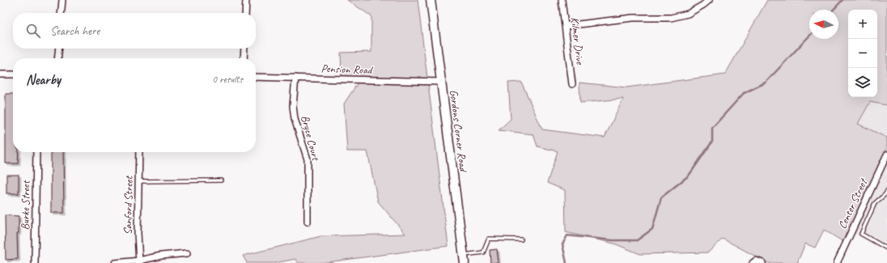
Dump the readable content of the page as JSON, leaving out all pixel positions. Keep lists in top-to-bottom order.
{
  "streets": {
    "street": [
      "Kilmer Drive",
      "Pension Road",
      "Gordons Corner Road",
      "Bryce Court",
      "Center Street",
      "Burke Street",
      "Sanford Street"
    ]
  },
  "crossings": [
    ["Pension Road", "Gordons Corner Road"],
    ["Pension Road", "Bryce Court"]
  ],
  "north": "left",
  "page": {
    "map_buttons": ["+", "−"],
    "search": "Search here",
    "heading": ["Nearby", "0 results"]
  }
}
